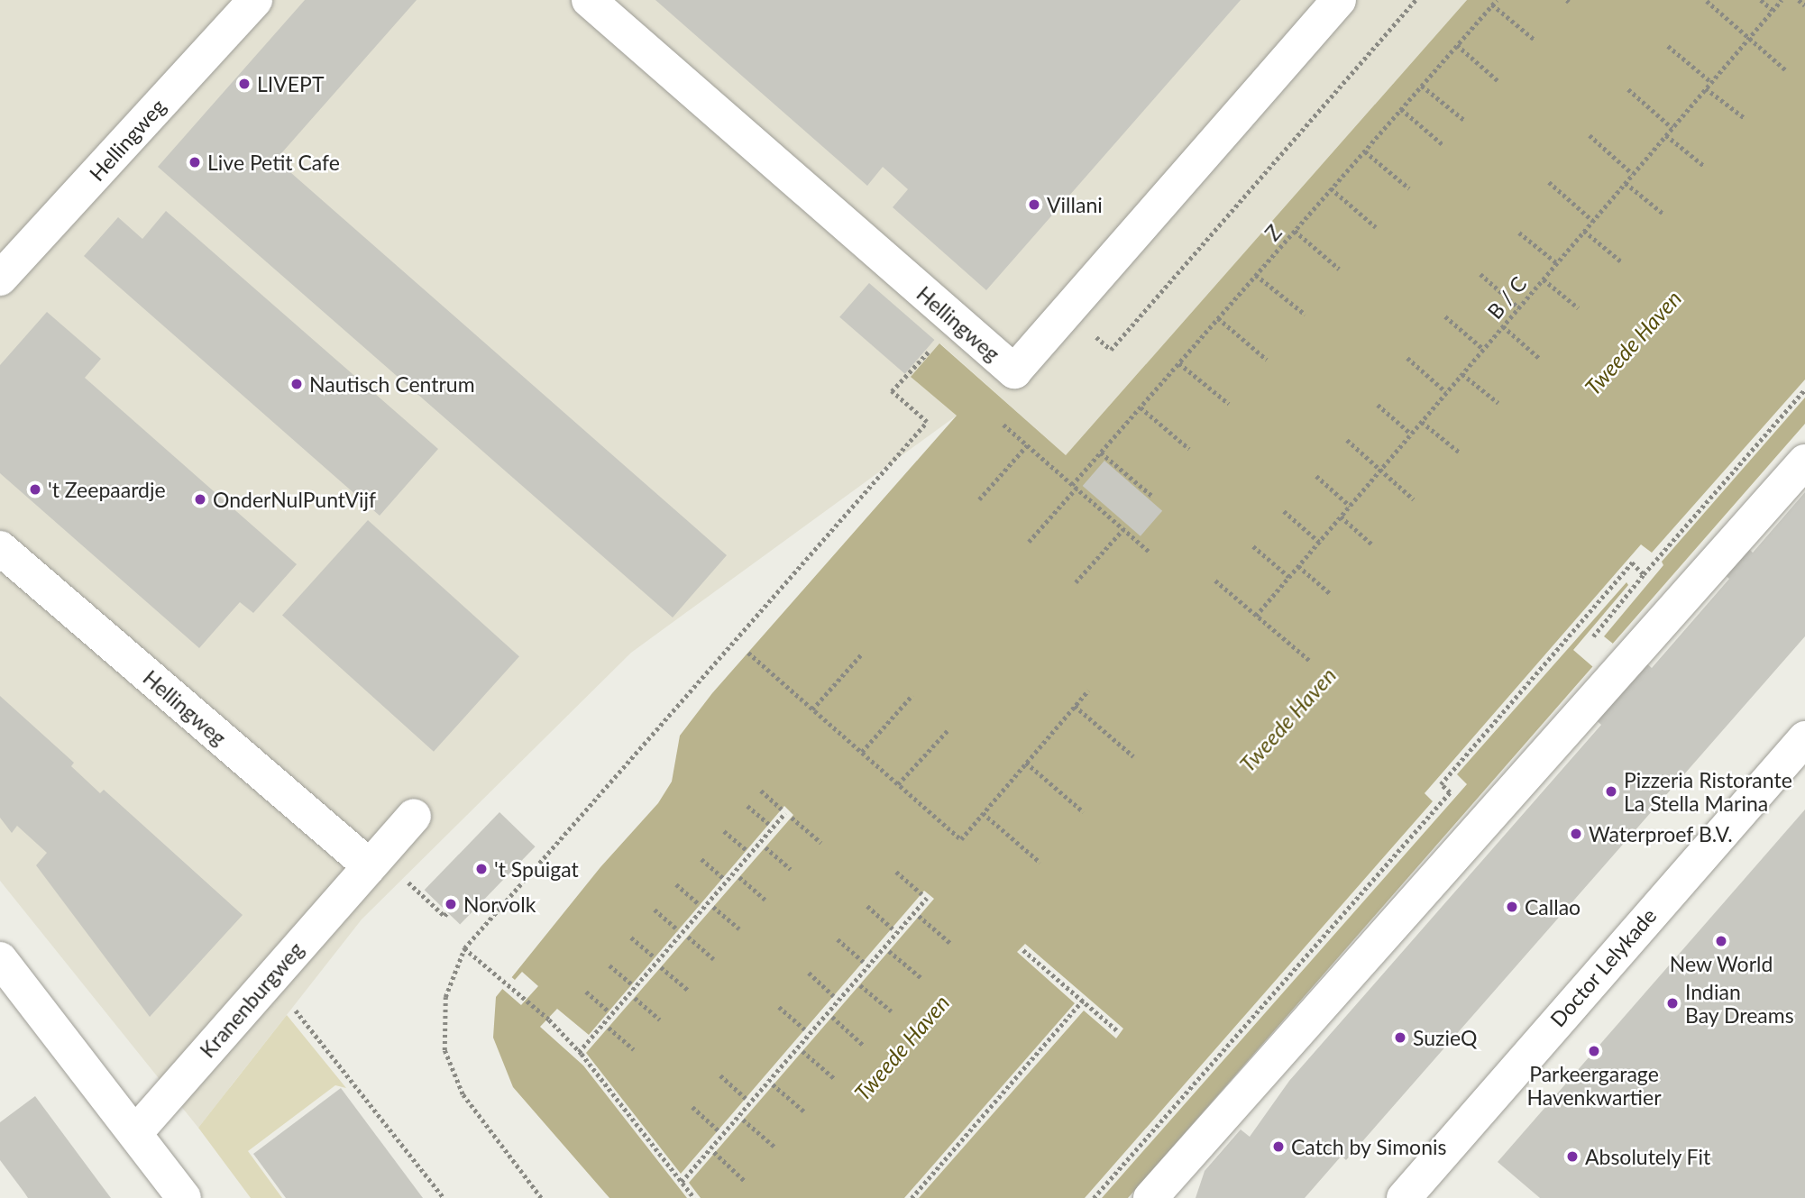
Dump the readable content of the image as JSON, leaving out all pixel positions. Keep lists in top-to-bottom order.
{
  "streets": {
    "street": ["Hellingweg", "Doctor Lelykade", "Kranenburgweg"],
    "path": ["Z", "B / C"]
  },
  "crossings": [
    ["Hellingweg", "Kranenburgweg"]
  ],
  "water": ["Tweede Haven"],
  "places": [
    "LIVEPT",
    "Live Petit Cafe",
    "Villani",
    "Nautisch Centrum",
    "'t Zeepaardje",
    "OnderNulPuntVijf",
    "Pizzeria Ristorante La Stella Marina",
    "Waterproef B.V.",
    "'t Spuigat",
    "Norvolk",
    "Callao",
    "New World",
    "Indian Bay Dreams",
    "SuzieQ",
    "Parkeergarage Havenkwartier",
    "Catch by Simonis",
    "Absolutely Fit"
  ]
}
